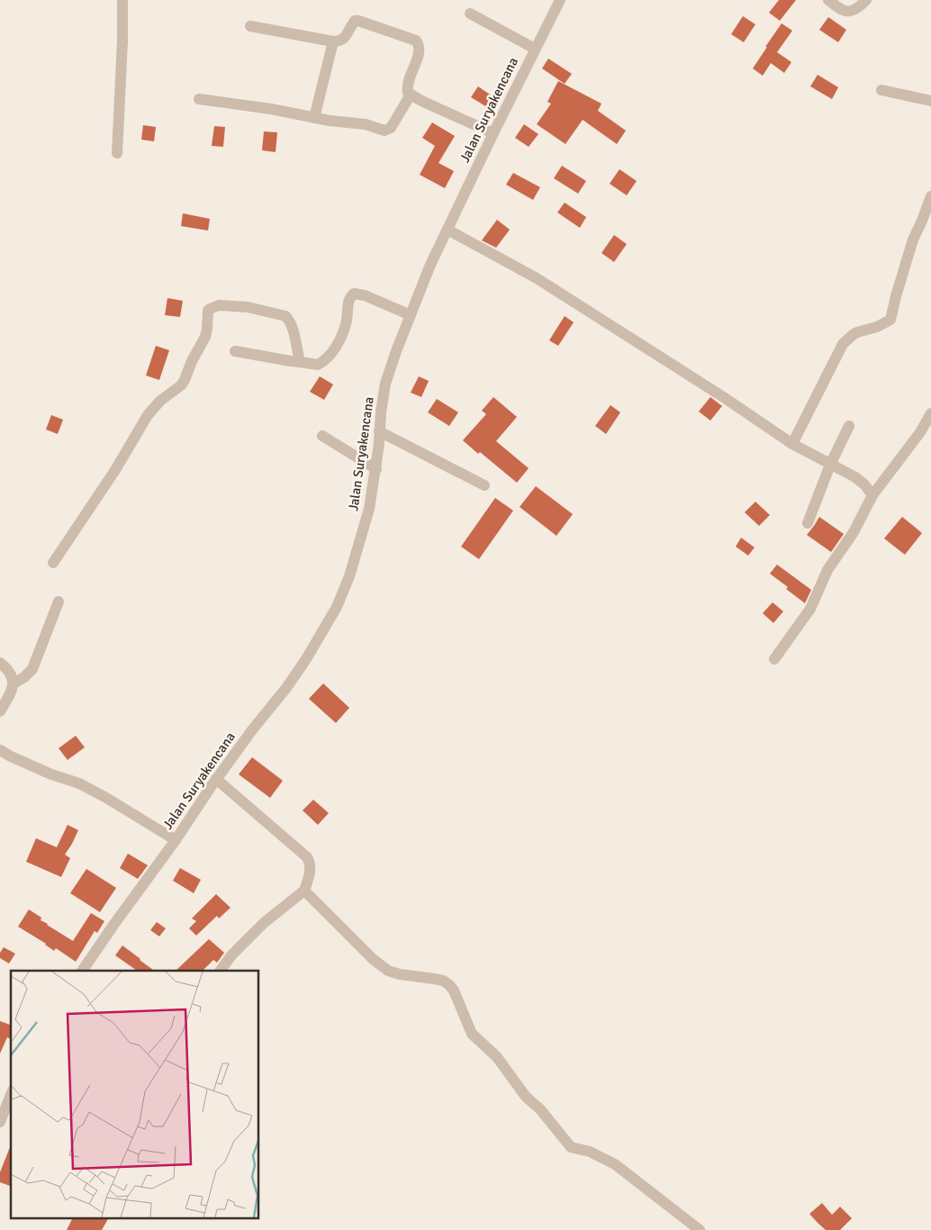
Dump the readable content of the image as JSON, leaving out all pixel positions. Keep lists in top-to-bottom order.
{
  "streets": {
    "street": ["Jalan Suryakencana"]
  }
}
